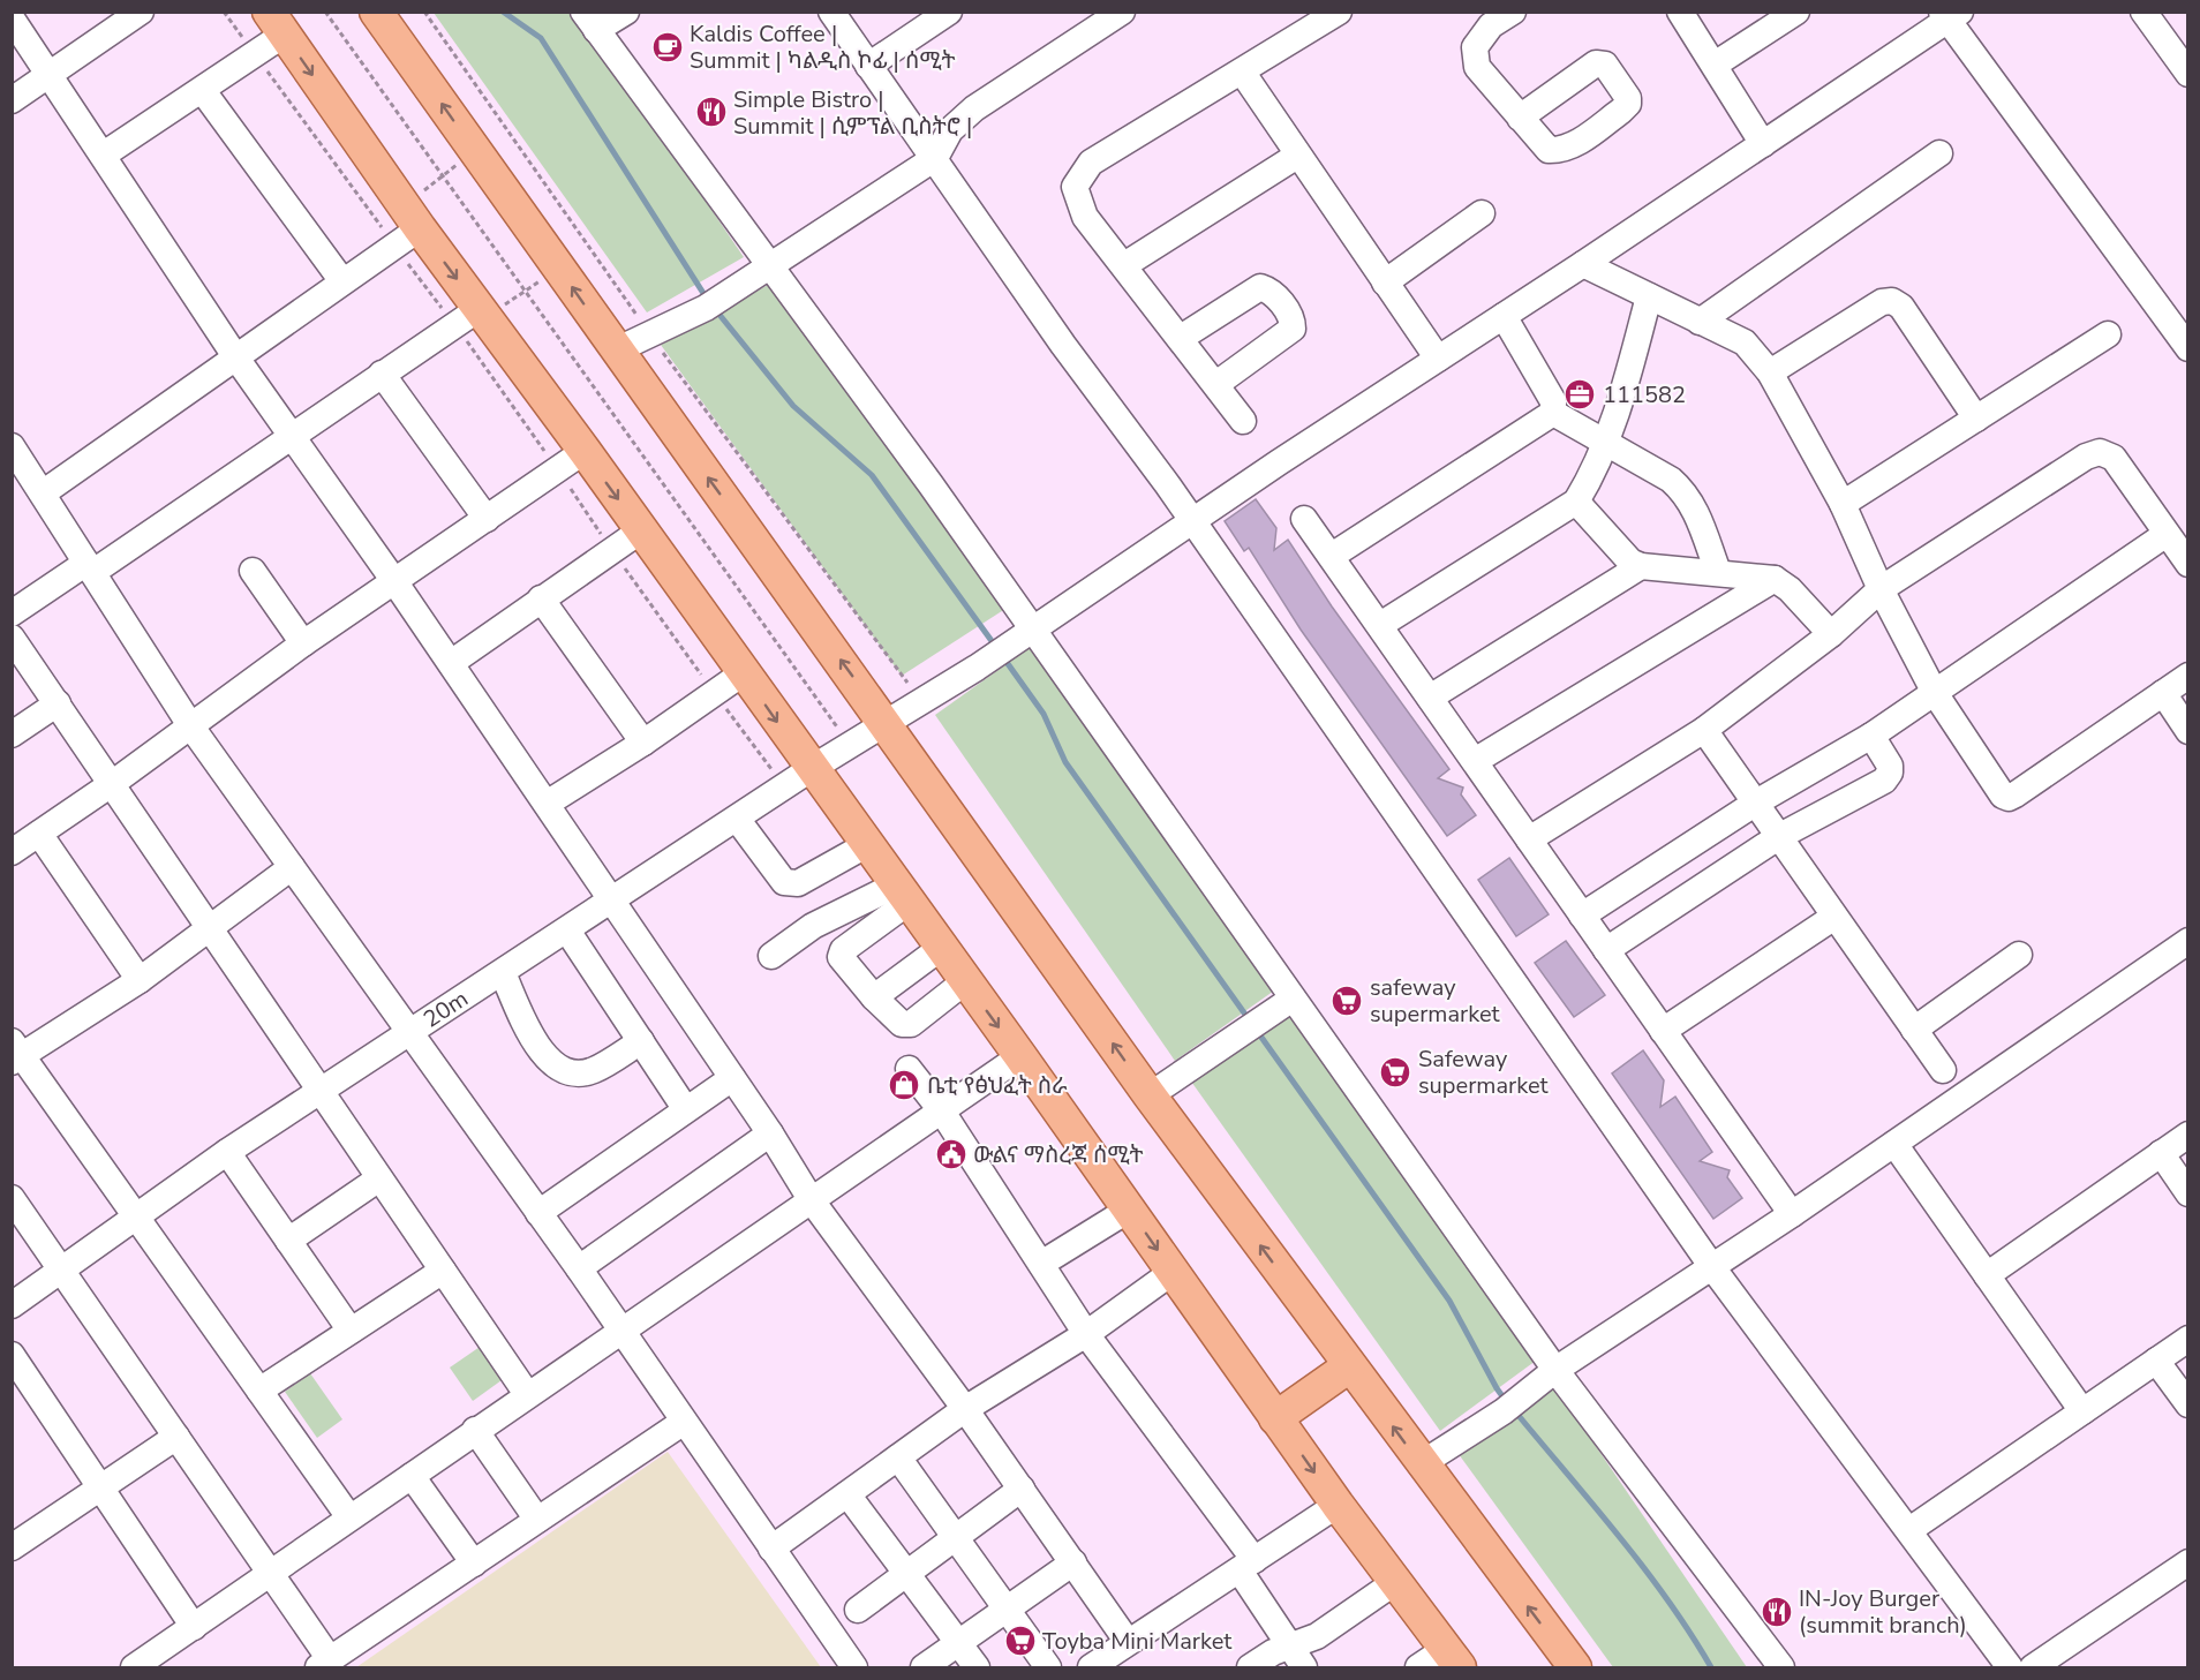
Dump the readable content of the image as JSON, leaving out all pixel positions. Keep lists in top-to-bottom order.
{
  "streets": {
    "street": ["20m"]
  },
  "places": {
    "cafe": ["Kaldis Coffee | Summit | ካልዲስ ኮፊ | ሰሚት"],
    "restaurant": ["Simple Bistro | Summit | ሲምፕል ቢስትሮ |", "IN-Joy Burger (summit branch)"],
    "office": ["111582"],
    "supermarket": ["safeway supermarket", "Safeway supermarket", "Toyba Mini Market"],
    "shop": ["ቤቲ የፅህፈት ስራ"],
    "public building": ["ውልና ማስረጃ ሰሚት"]
  }
}
